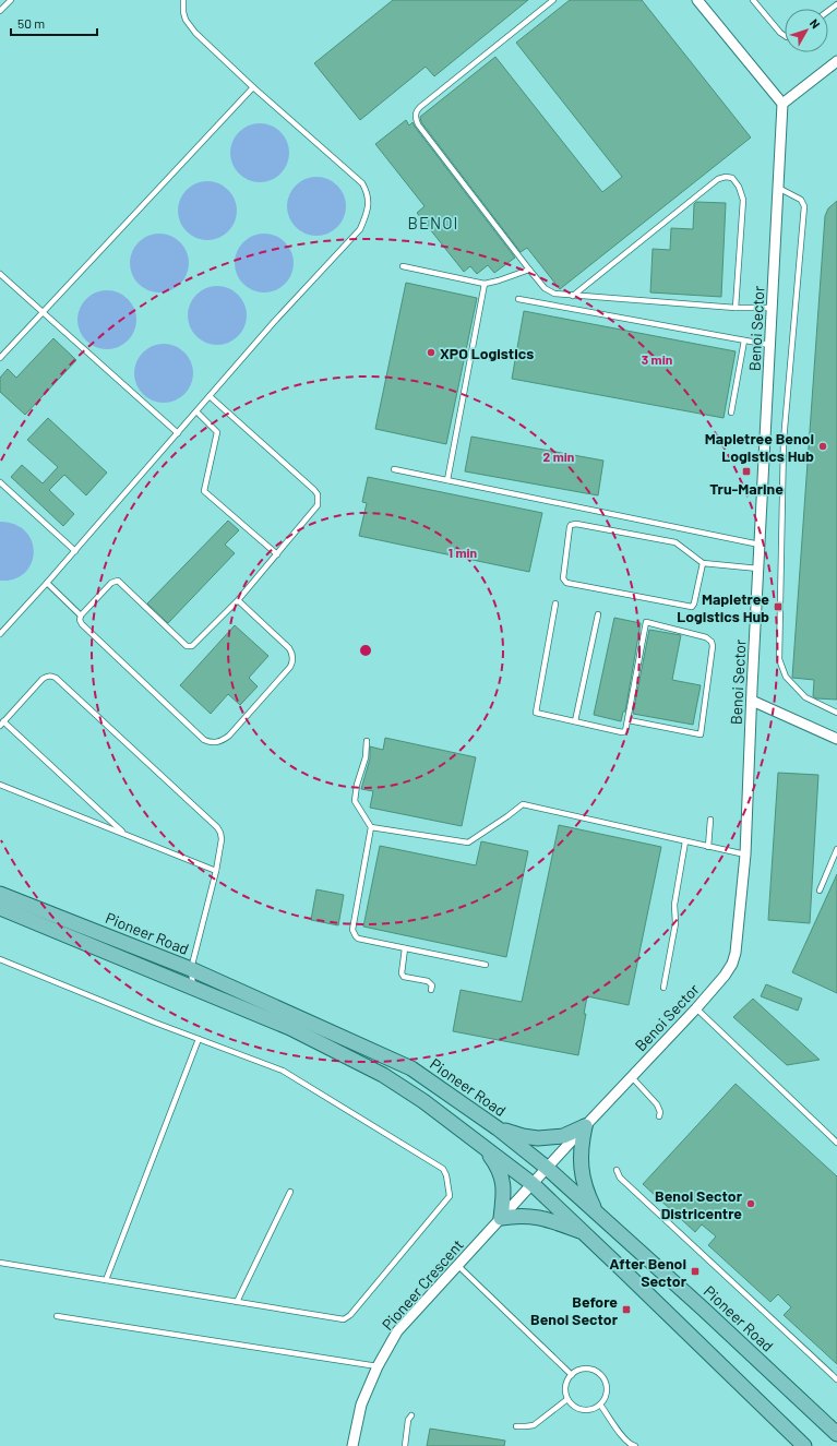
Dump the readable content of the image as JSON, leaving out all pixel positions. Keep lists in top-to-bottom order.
{
  "streets": {
    "main road": ["Pioneer Road"],
    "street": ["Benoi Sector", "Pioneer Crescent"]
  },
  "crossings": [
    ["Benoi Sector", "Pioneer Road"],
    ["Benoi Sector", "Pioneer Crescent"]
  ],
  "districts": ["BENOI"],
  "places": {
    "other": ["XPO Logistics", "Mapletree Benoi Logistics Hub", "Benoi Sector Districentre"],
    "transit": [
      "Tru-Marine",
      "Mapletree Logistics Hub",
      "After Benoi Sector",
      "Before Benoi Sector"
    ]
  },
  "scale_bar": "50 m",
  "north": "top right",
  "rings": ["3 min", "2 min", "1 min"]
}
